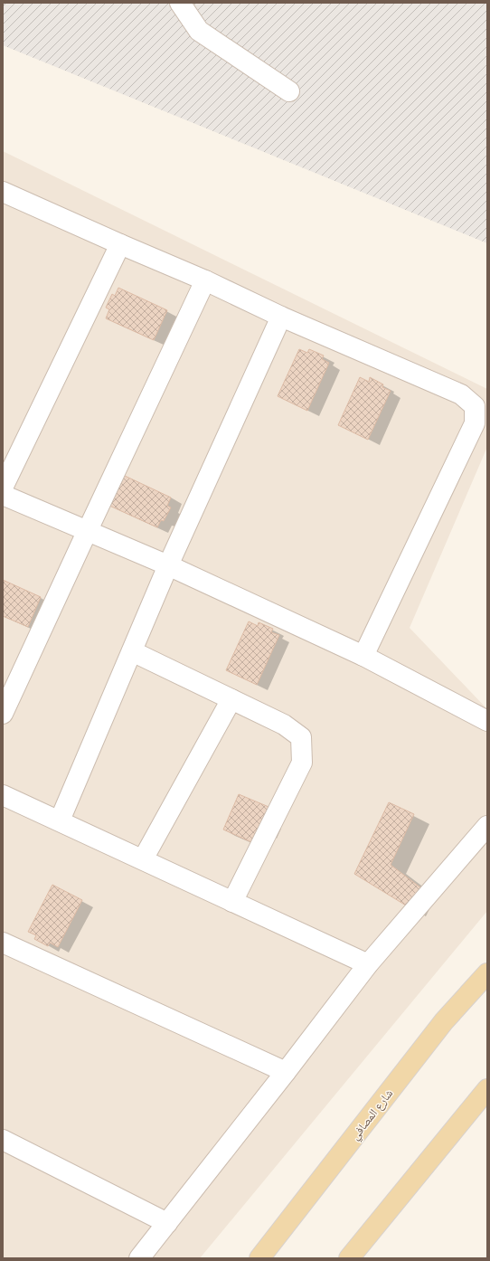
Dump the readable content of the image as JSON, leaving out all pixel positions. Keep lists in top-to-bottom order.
{
  "streets": {
    "main road": ["شارع المصافي"]
  }
}
